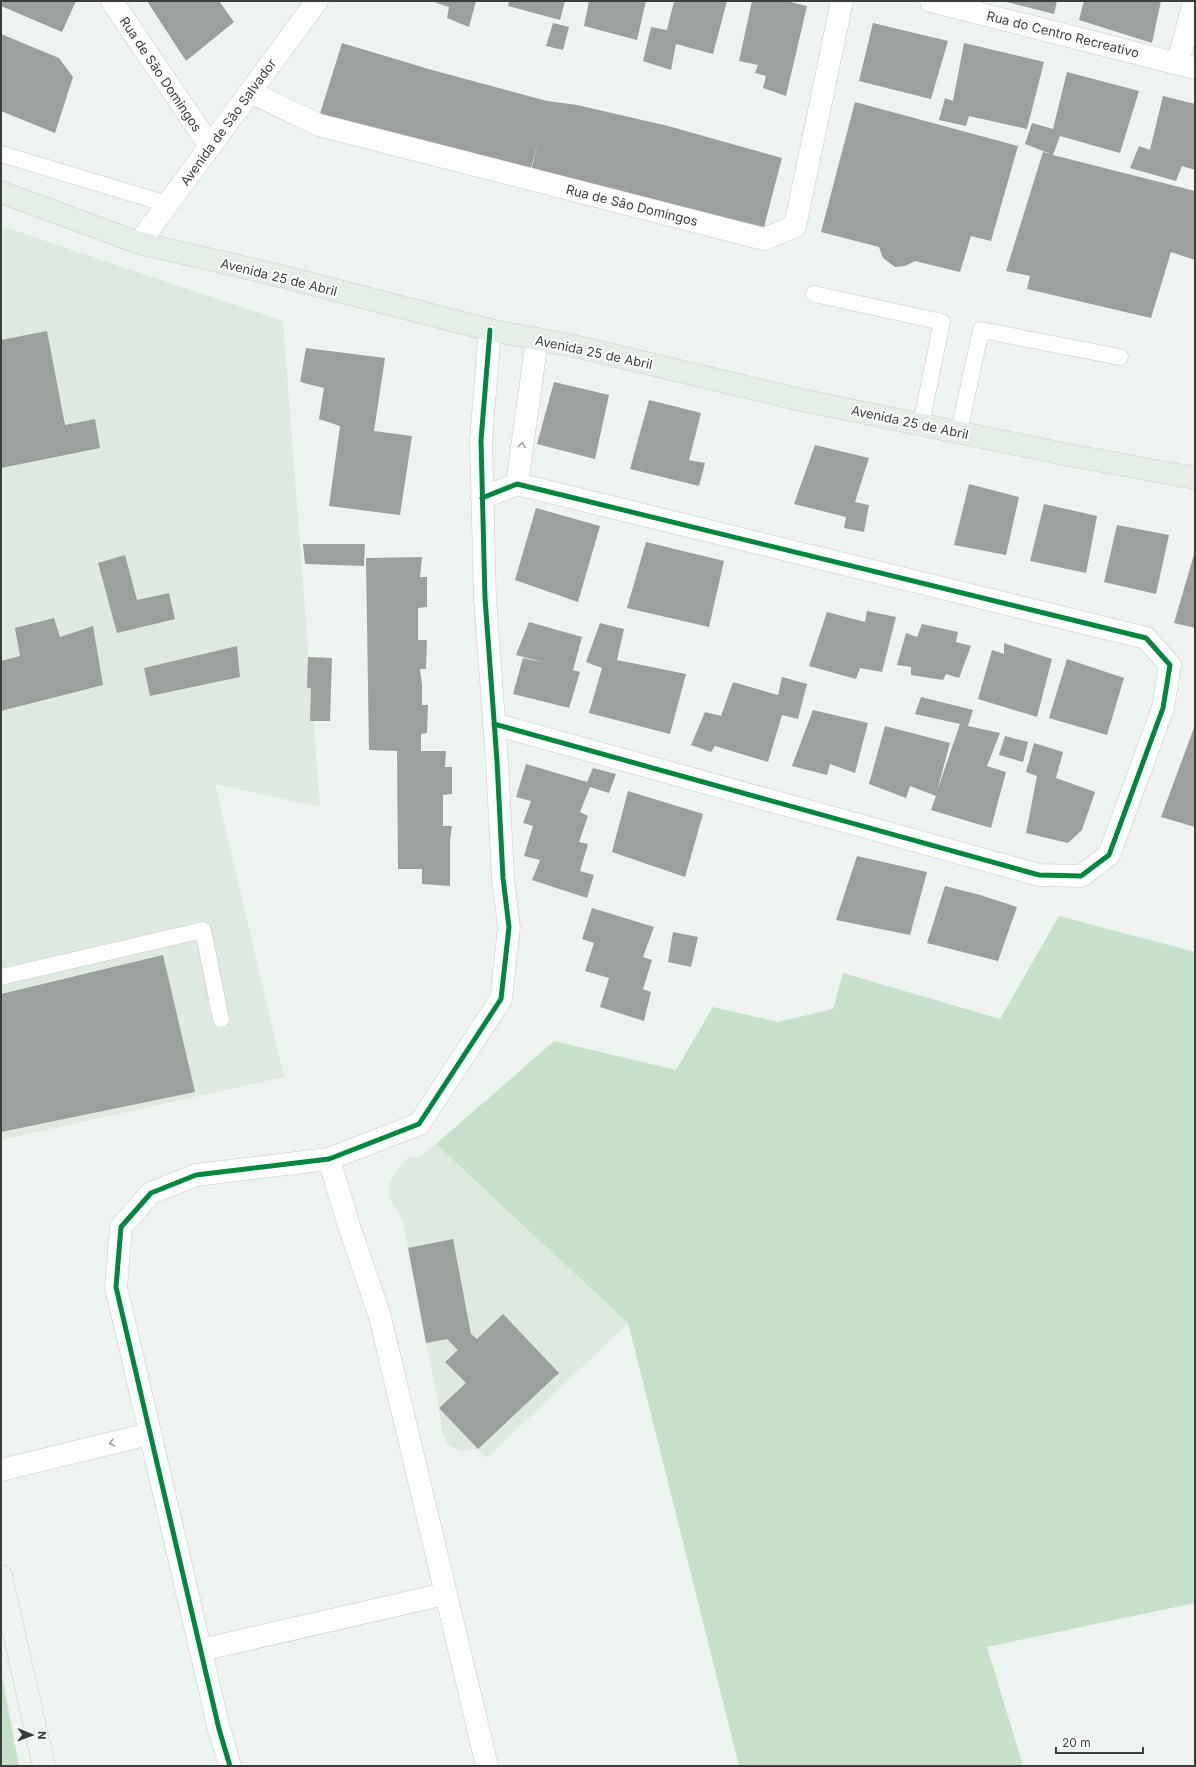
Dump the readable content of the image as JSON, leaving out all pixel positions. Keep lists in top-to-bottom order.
{
  "streets": {
    "highway": ["Avenida 25 de Abril"],
    "street": ["Rua do Centro Recreativo", "Rua de São Domingos", "Avenida de São Salvador"]
  },
  "crossings": [
    ["Rua de São Domingos", "Avenida de São Salvador"],
    ["Avenida de São Salvador", "Avenida 25 de Abril"]
  ],
  "scale_bar": "20 m",
  "north": "right"
}
